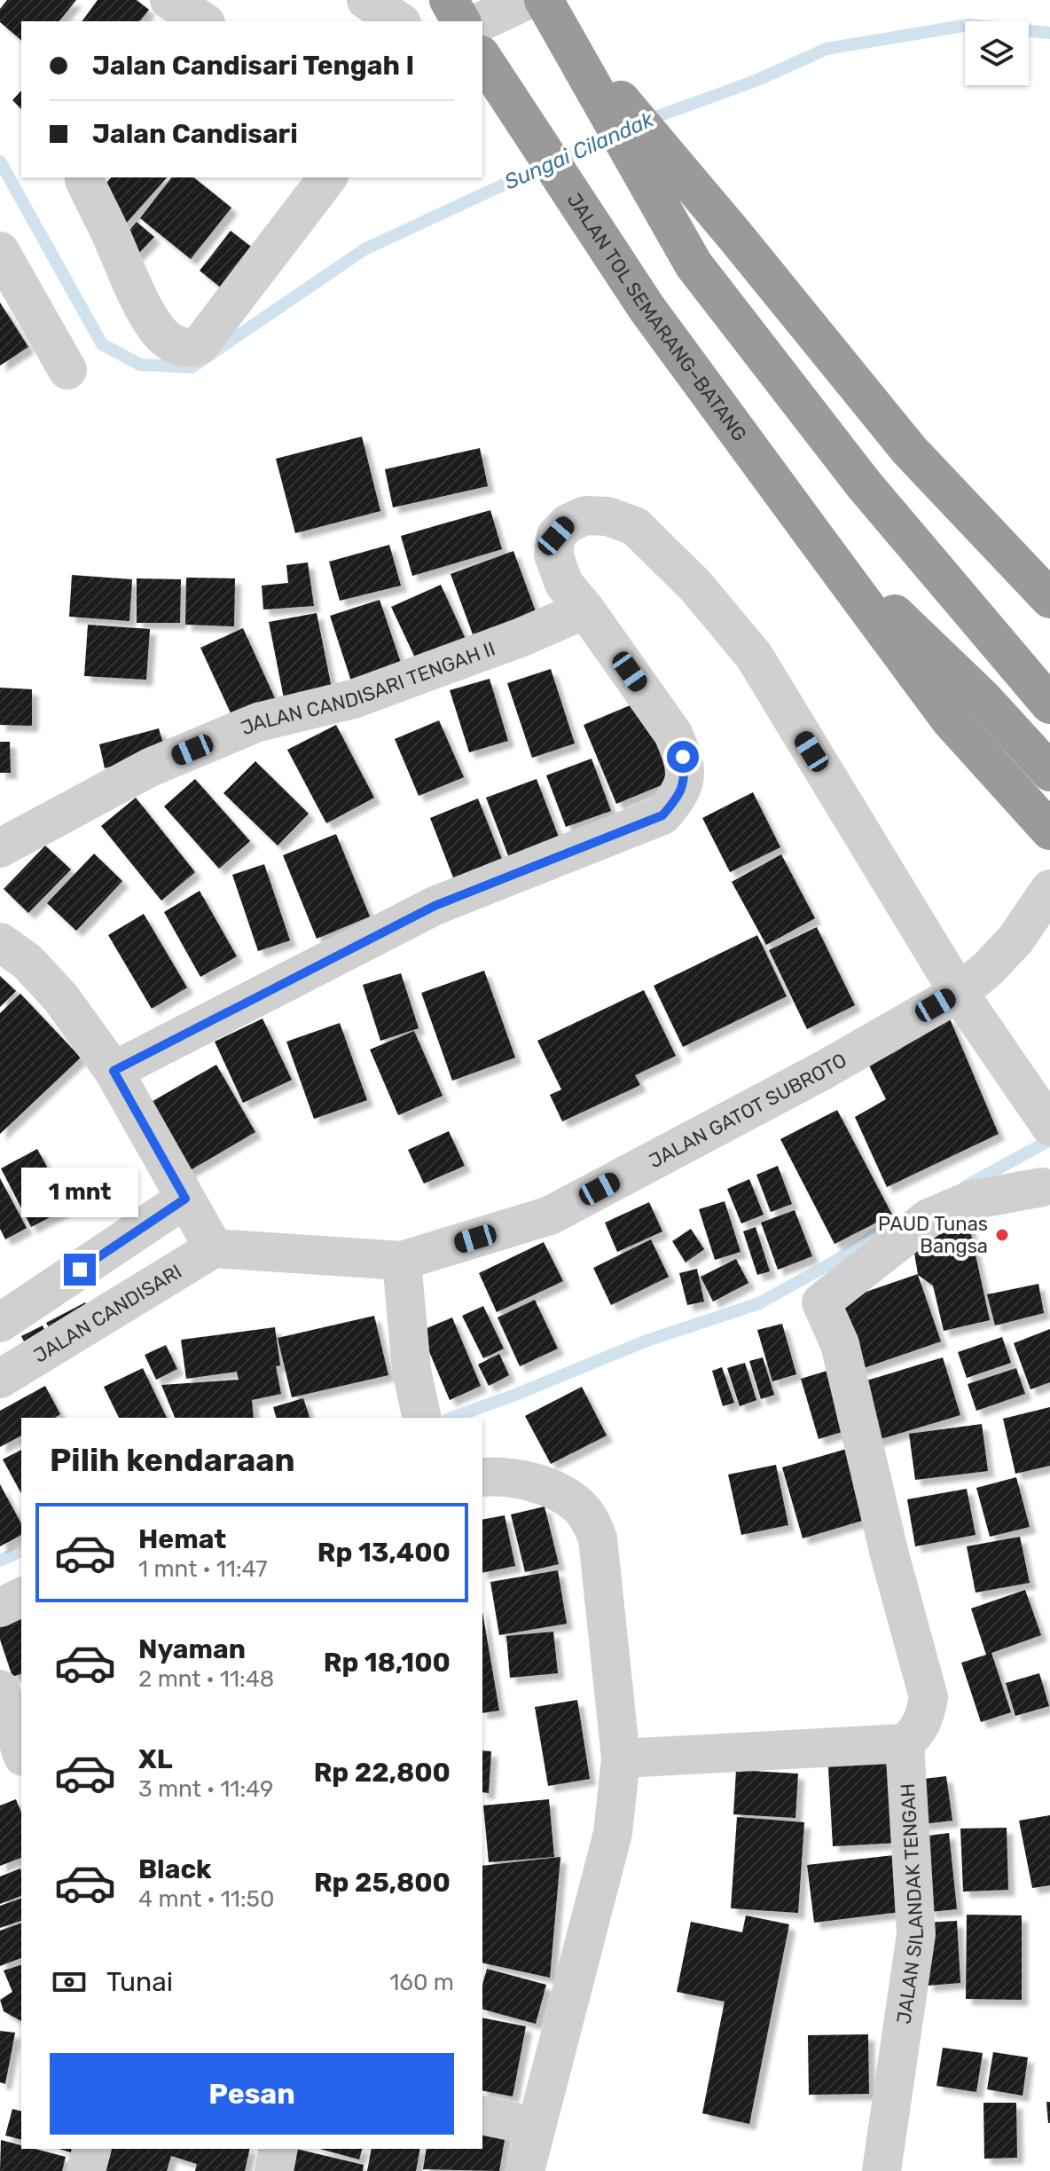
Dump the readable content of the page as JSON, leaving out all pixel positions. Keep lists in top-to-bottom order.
{
  "streets": {
    "highway": ["JALAN TOL SEMARANG–BATANG"],
    "street": [
      "JALAN CANDISARI TENGAH II",
      "JALAN GATOT SUBROTO",
      "JALAN CANDISARI",
      "JALAN SILANDAK TENGAH"
    ]
  },
  "water": ["Sungai Cilandak"],
  "places": ["PAUD Tunas Bangsa"],
  "page": {
    "banner": ["Jalan Candisari Tengah I", "Jalan Candisari"],
    "bubble": "1 mnt",
    "heading": "Pilih kendaraan",
    "list": [
      {
        "name": "Hemat",
        "note": "1 mnt · 11:47",
        "value": "Rp 13,400"
      },
      {
        "name": "Nyaman",
        "note": "2 mnt · 11:48",
        "value": "Rp 18,100"
      },
      {
        "name": "XL",
        "note": "3 mnt · 11:49",
        "value": "Rp 22,800"
      },
      {
        "name": "Black",
        "note": "4 mnt · 11:50",
        "value": "Rp 25,800"
      }
    ],
    "pay": ["Tunai", "160 m"],
    "buttons": "Pesan"
  }
}
